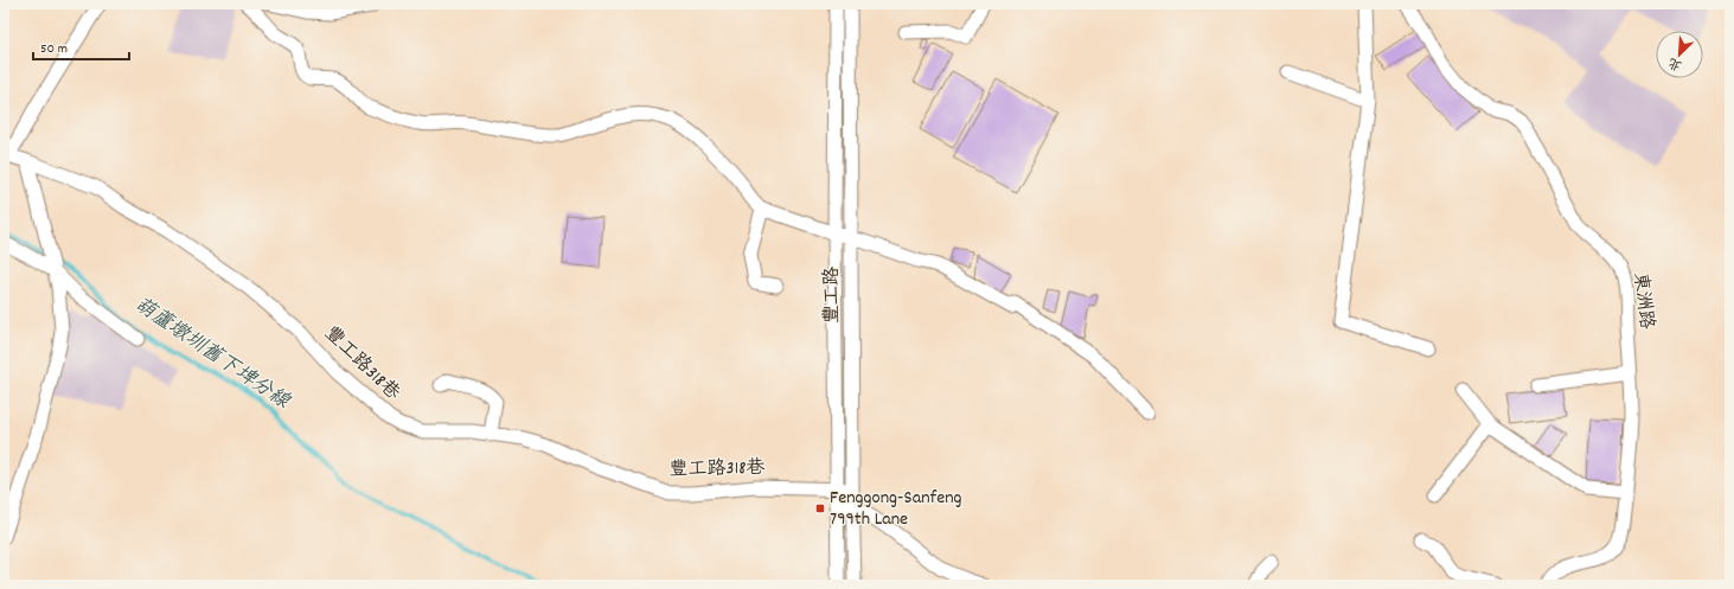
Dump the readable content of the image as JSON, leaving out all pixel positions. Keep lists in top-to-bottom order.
{
  "streets": {
    "street": ["豐工路", "東洲路", "豐工路318巷"]
  },
  "crossings": [
    ["豐工路", "豐工路318巷"]
  ],
  "water": ["葫蘆墩圳舊下埤分線"],
  "places": {
    "transit": ["Fenggong-Sanfeng 799th Lane"]
  },
  "scale_bar": "50 m",
  "north": "bottom left"
}
